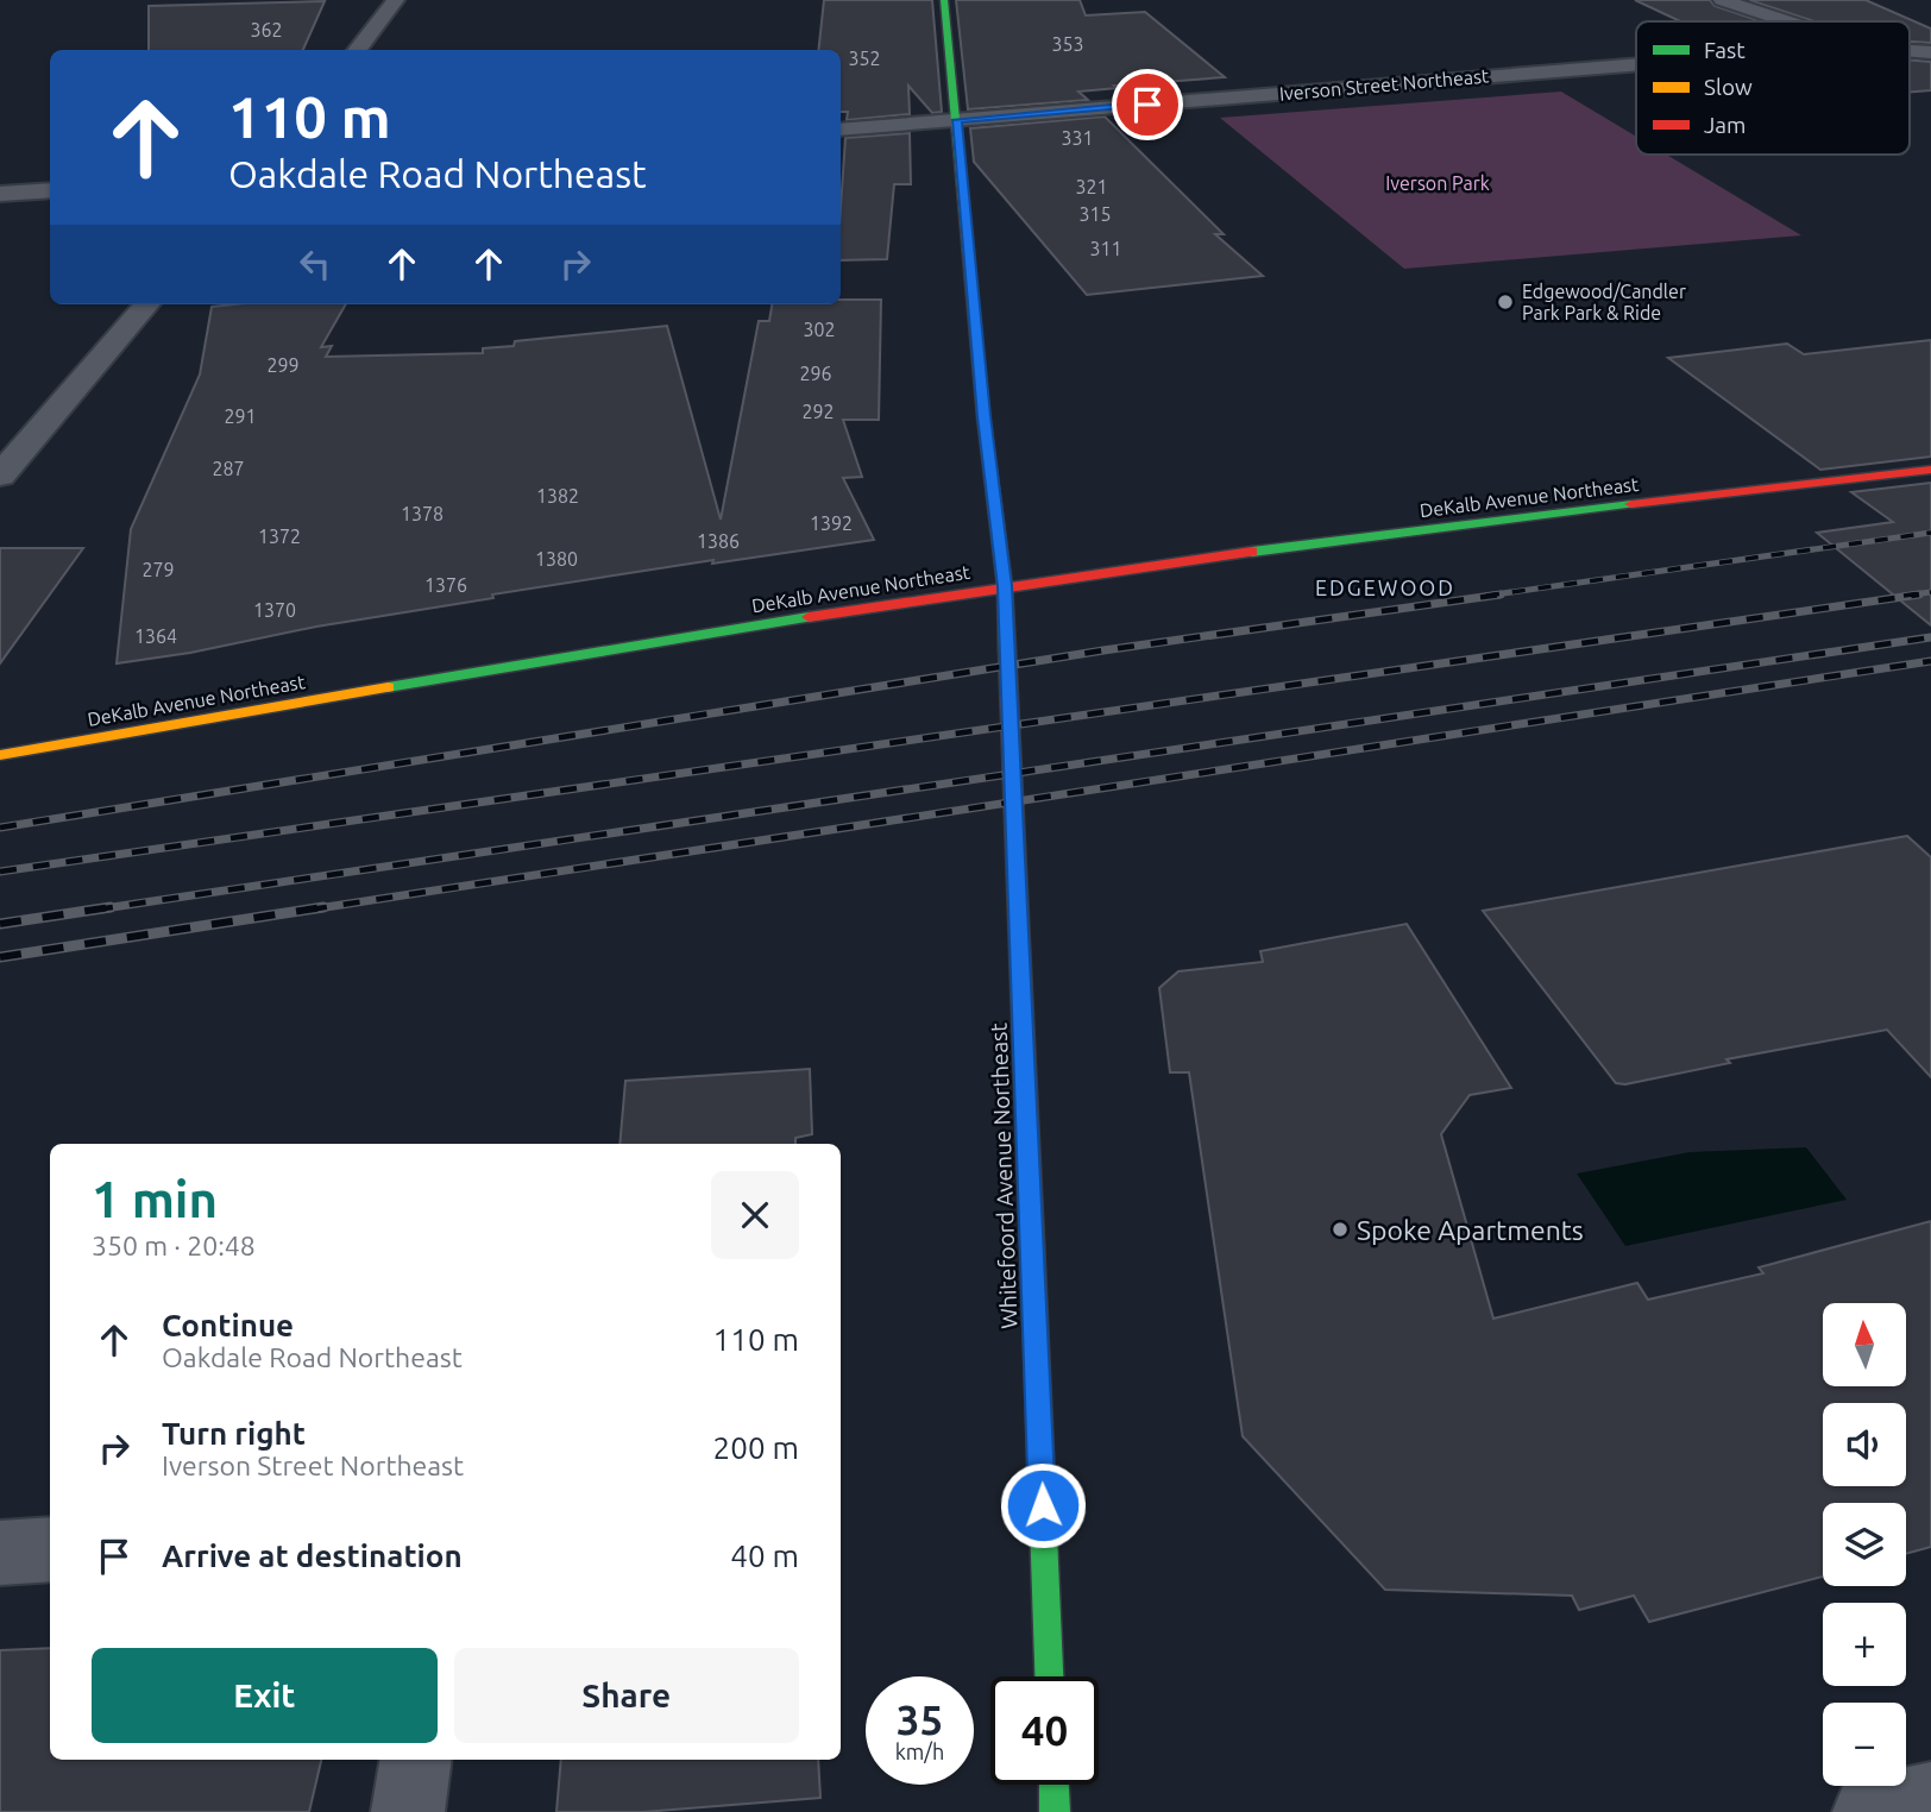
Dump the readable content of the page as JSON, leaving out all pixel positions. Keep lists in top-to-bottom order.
{
  "streets": {
    "street": ["Iverson Street Northeast", "DeKalb Avenue Northeast", "Whitefoord Avenue Northeast"]
  },
  "crossings": [
    ["Iverson Street Northeast", "Whitefoord Avenue Northeast"],
    ["DeKalb Avenue Northeast", "Whitefoord Avenue Northeast"]
  ],
  "districts": ["EDGEWOOD"],
  "parks": ["Iverson Park"],
  "places": ["Edgewood/Candler Park Park & Ride", "Spoke Apartments"],
  "house_numbers": [
    "362",
    "353",
    "352",
    "331",
    "321",
    "315",
    "311",
    "302",
    "299",
    "296",
    "292",
    "291",
    "287",
    "1382",
    "1378",
    "1392",
    "1372",
    "1386",
    "1380",
    "279",
    "1376",
    "1370",
    "1364"
  ],
  "legend": ["Fast", "Slow", "Jam"],
  "north": "top",
  "page": {
    "turn": ["110 m", "Oakdale Road Northeast"],
    "heading": ["1 min", "350 m · 20:48"],
    "list": [
      {
        "name": "Continue",
        "note": "Oakdale Road Northeast",
        "value": "110 m"
      },
      {
        "name": "Turn right",
        "note": "Iverson Street Northeast",
        "value": "200 m"
      },
      {
        "name": "Arrive at destination",
        "value": "40 m"
      }
    ],
    "map_buttons": ["+", "−"],
    "buttons": ["Exit", "Share"],
    "speed": "35 km/h",
    "limit": "40"
  }
}
